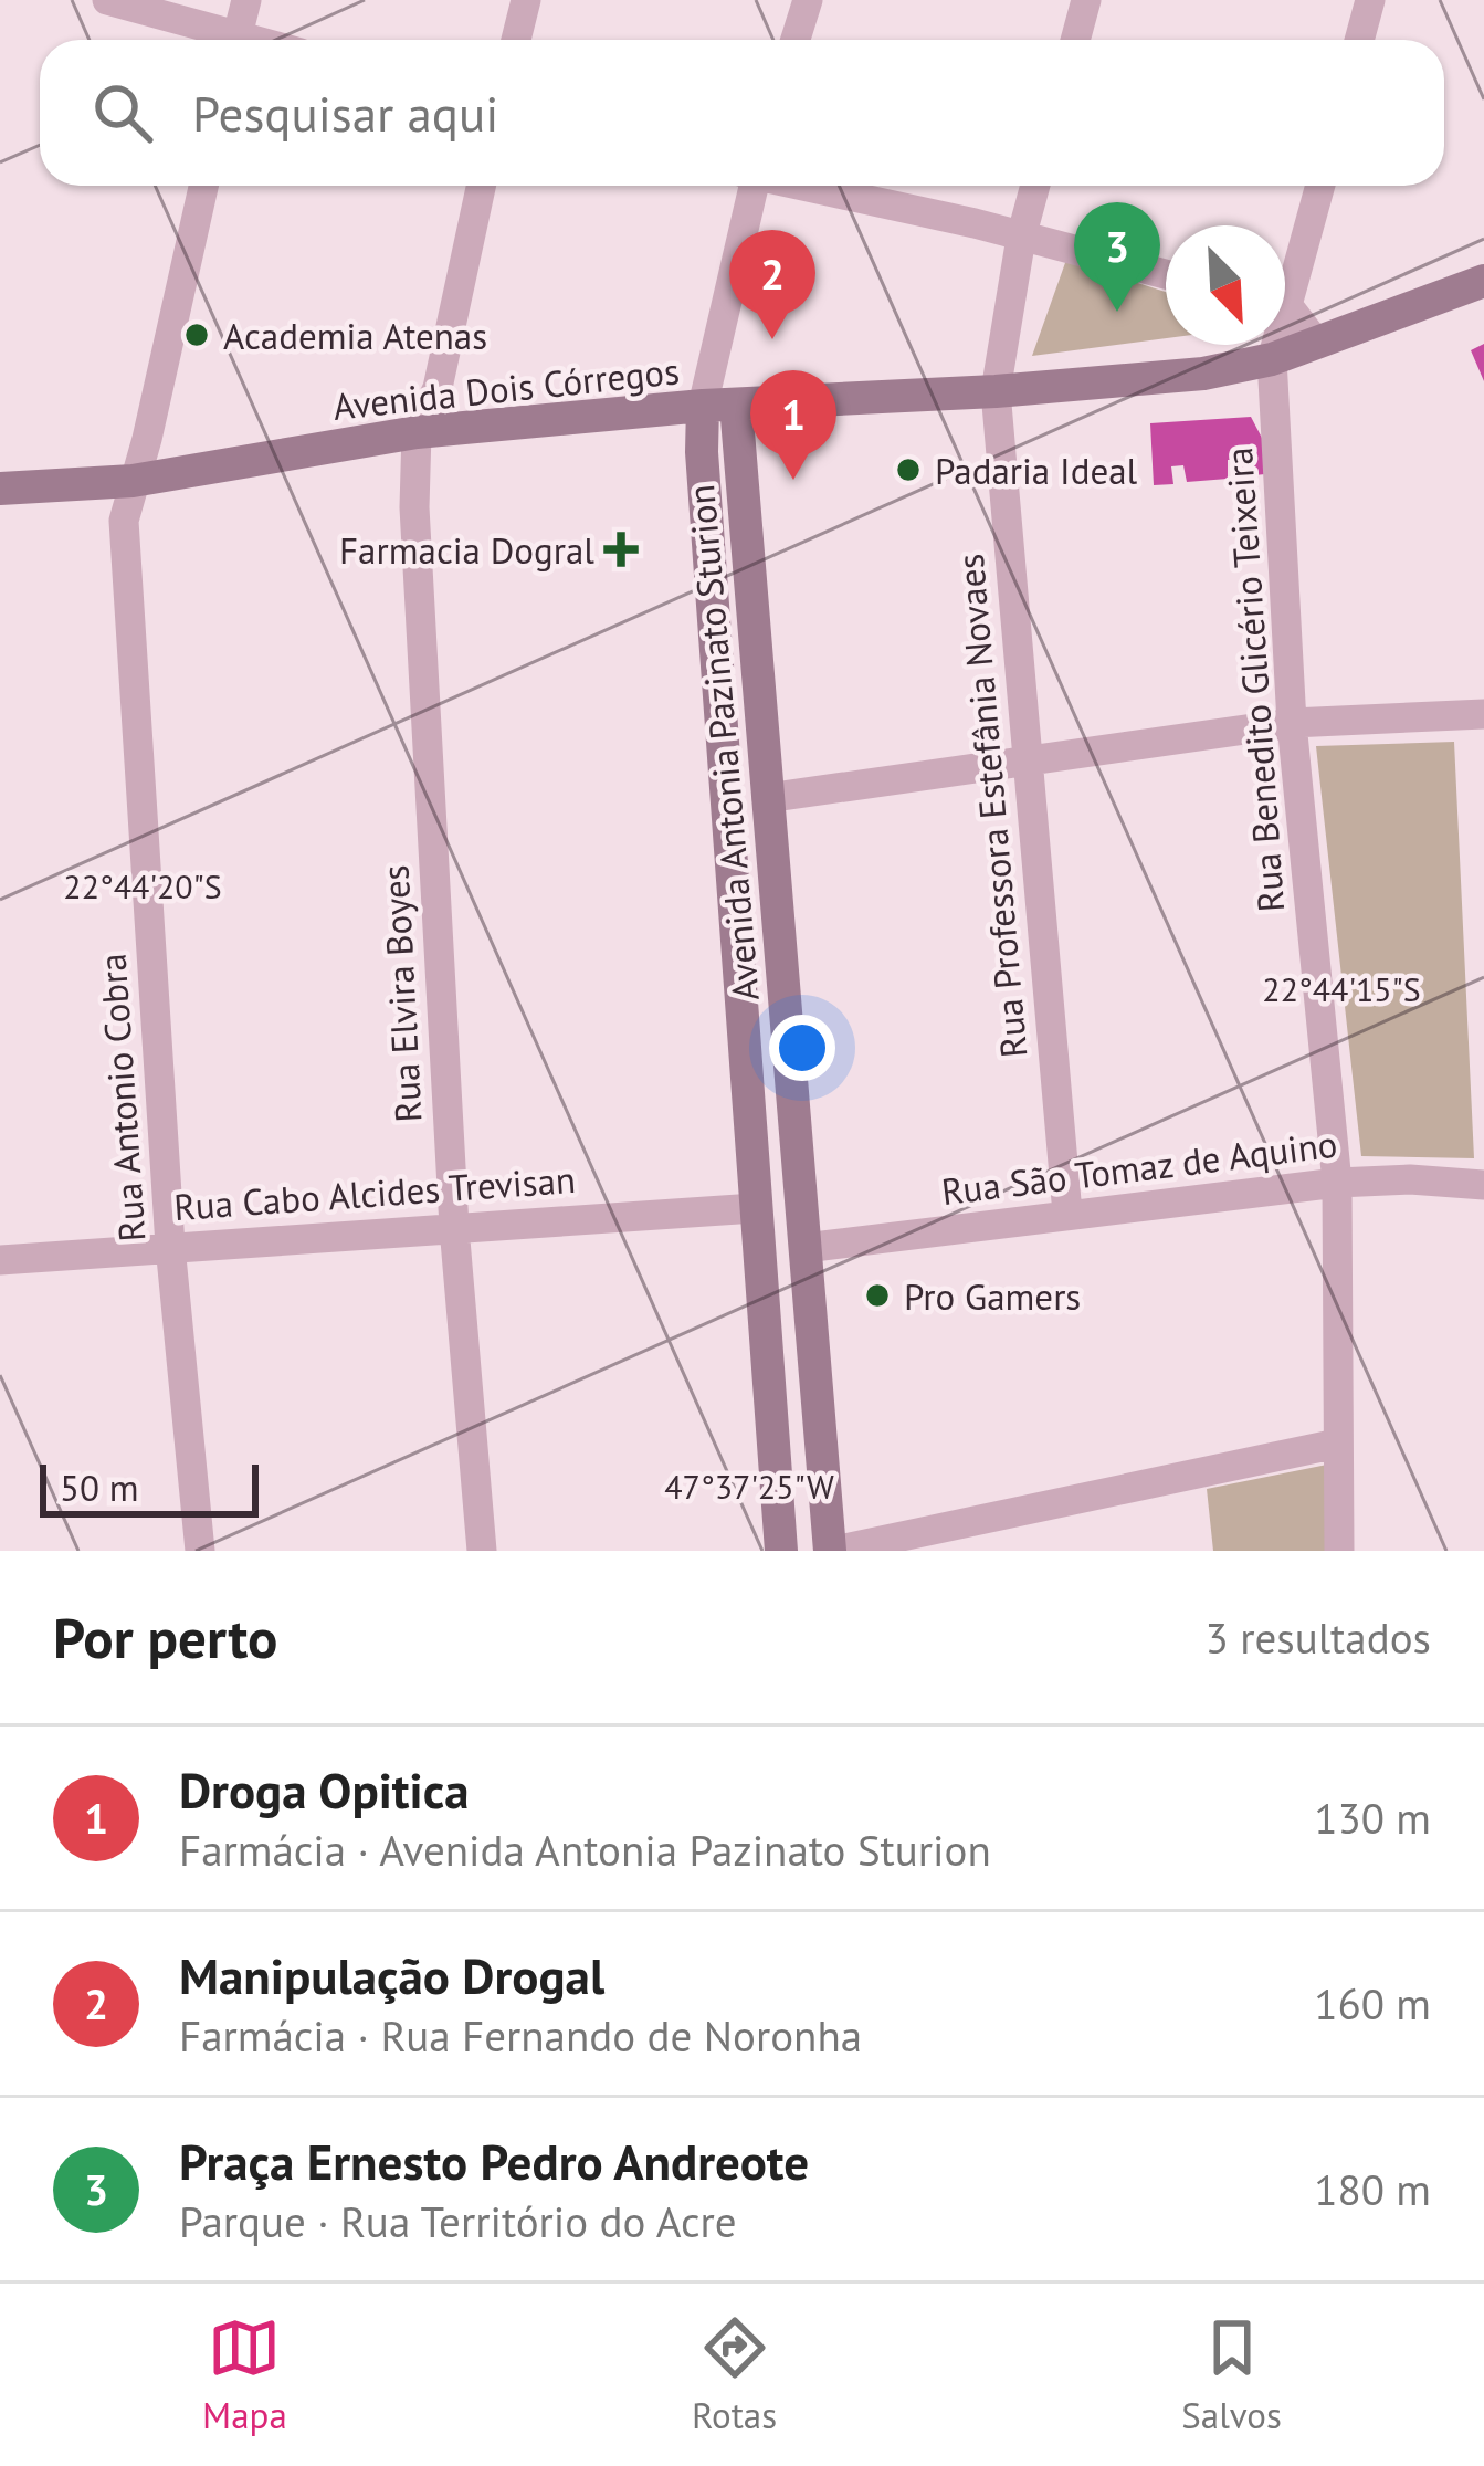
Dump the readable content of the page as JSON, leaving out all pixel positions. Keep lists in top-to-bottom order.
{
  "streets": {
    "main road": ["Avenida Dois Córregos", "Avenida Antonia Pazinato Sturion"],
    "street": [
      "Rua Benedito Glicério Teixeira",
      "Rua Professora Estefânia Novaes",
      "Rua Elvira Boyes",
      "Rua Antonio Cobra",
      "Rua São Tomaz de Aquino",
      "Rua Cabo Alcides Trevisan"
    ]
  },
  "crossings": [
    ["Avenida Dois Córregos", "Rua Benedito Glicério Teixeira"],
    ["Avenida Dois Córregos", "Avenida Antonia Pazinato Sturion"],
    ["Avenida Dois Córregos", "Rua Professora Estefânia Novaes"],
    ["Avenida Dois Córregos", "Rua Elvira Boyes"],
    ["Avenida Dois Córregos", "Rua Antonio Cobra"],
    ["Rua Benedito Glicério Teixeira", "Rua São Tomaz de Aquino"],
    ["Avenida Antonia Pazinato Sturion", "Rua São Tomaz de Aquino"],
    ["Avenida Antonia Pazinato Sturion", "Rua Cabo Alcides Trevisan"],
    ["Rua Professora Estefânia Novaes", "Rua São Tomaz de Aquino"],
    ["Rua Elvira Boyes", "Rua Cabo Alcides Trevisan"],
    ["Rua Antonio Cobra", "Rua Cabo Alcides Trevisan"]
  ],
  "places": {
    "other": ["Academia Atenas", "Padaria Ideal", "Pro Gamers"],
    "health": ["Farmacia Dogral"]
  },
  "scale_bar": "50 m",
  "north": "bottom right",
  "page": {
    "search": "Pesquisar aqui",
    "pins": ["3", "2", "1"],
    "scale": "50 m",
    "heading": ["Por perto", "3 resultados"],
    "list": [
      {
        "mark": "1",
        "name": "Droga Opitica",
        "note": "Farmácia · Avenida Antonia Pazinato Sturion",
        "value": "130 m"
      },
      {
        "mark": "2",
        "name": "Manipulação Drogal",
        "note": "Farmácia · Rua Fernando de Noronha",
        "value": "160 m"
      },
      {
        "mark": "3",
        "name": "Praça Ernesto Pedro Andreote",
        "note": "Parque · Rua Território do Acre",
        "value": "180 m"
      }
    ],
    "nav": ["Mapa", "Rotas", "Salvos"]
  },
  "coordinates": ["22°44'20\"S", "22°44'15\"S", "47°37'25\"W"]
}
